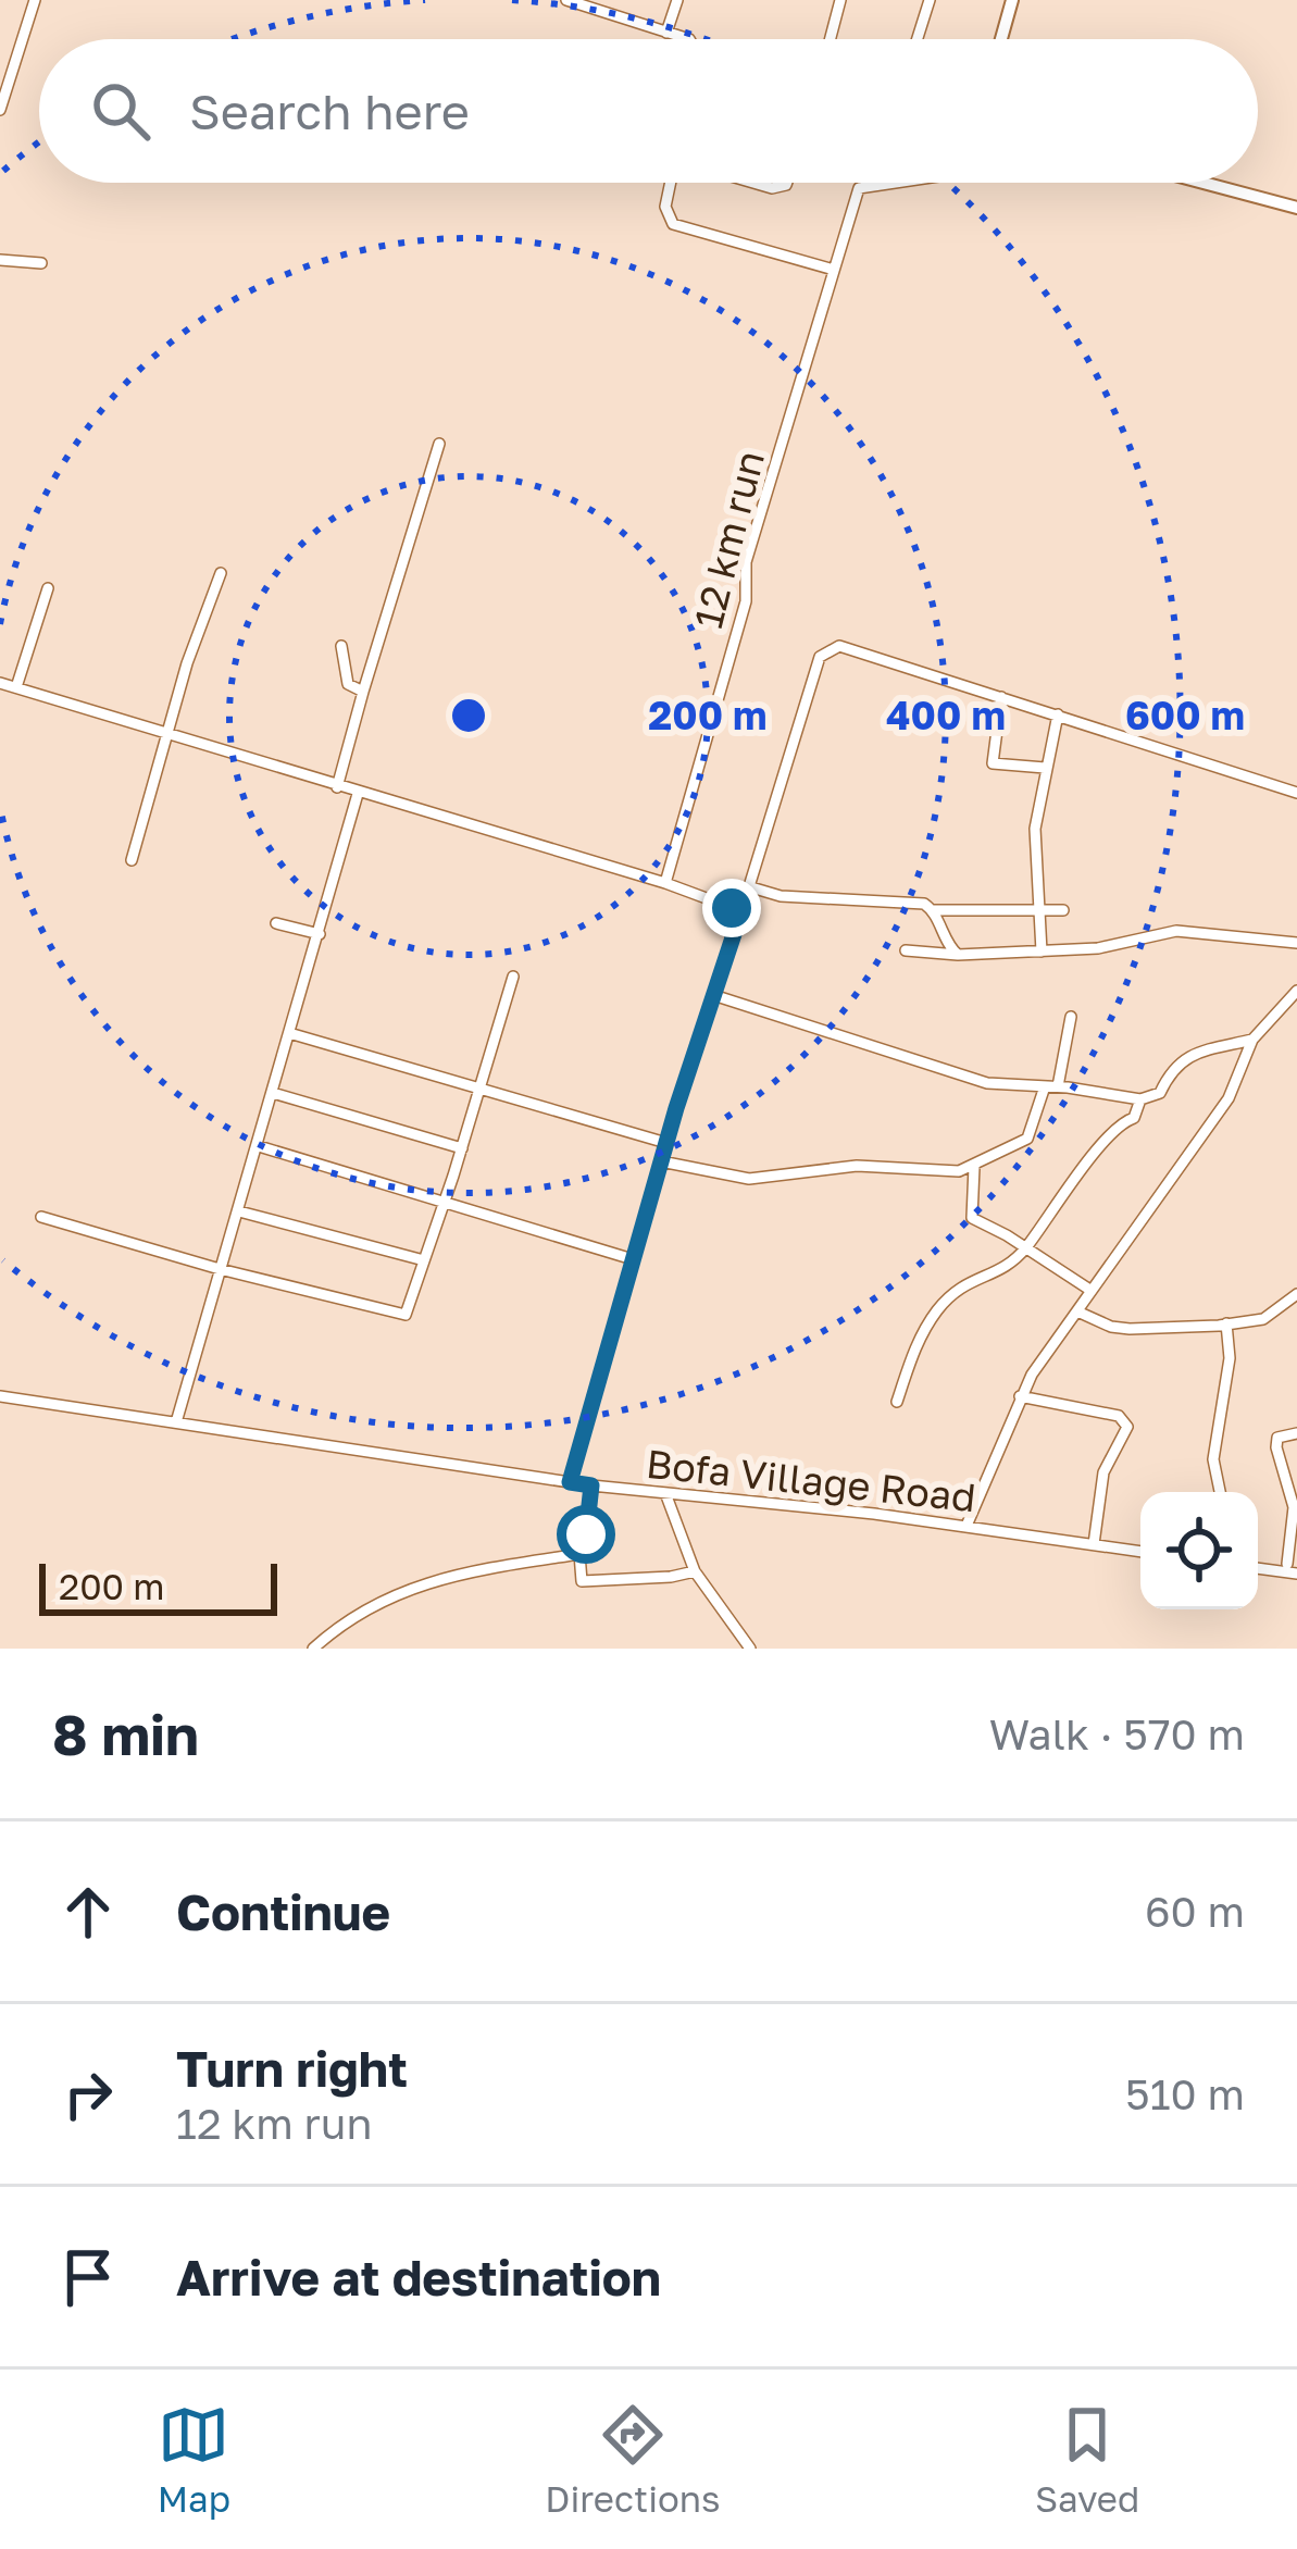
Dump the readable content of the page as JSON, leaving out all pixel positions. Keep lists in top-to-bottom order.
{
  "streets": {
    "street": ["12 km run", "Bofa Village Road"]
  },
  "scale_bar": "200 m",
  "page": {
    "search": "Search here",
    "scale": "200 m",
    "heading": ["8 min", "Walk · 570 m"],
    "list": [
      ["Continue", "60 m"],
      ["Turn right", "12 km run", "510 m"],
      "Arrive at destination"
    ],
    "nav": ["Map", "Directions", "Saved"]
  },
  "rings": ["200 m", "400 m", "600 m"]
}
